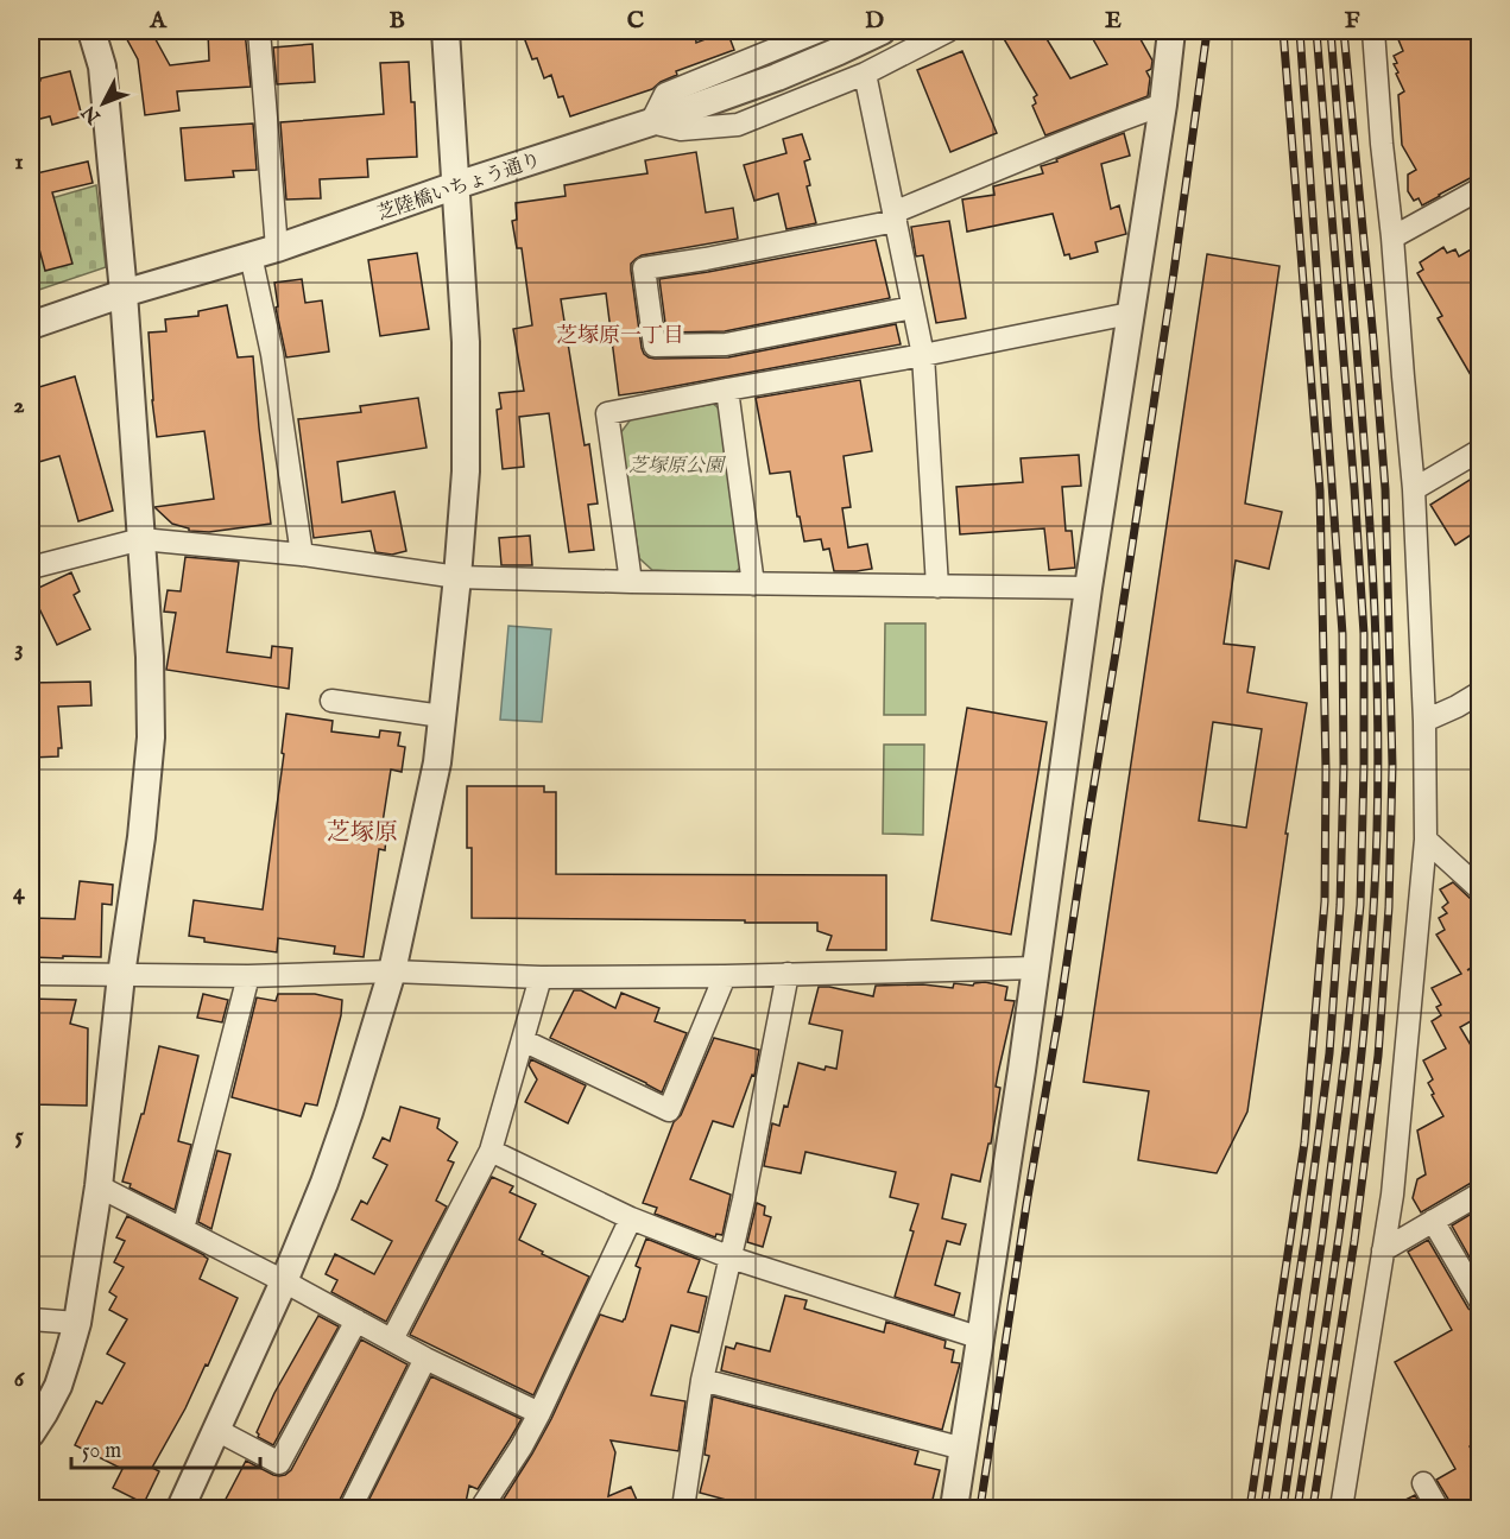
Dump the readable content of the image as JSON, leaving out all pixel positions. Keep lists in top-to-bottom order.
{
  "streets": {
    "street": ["芝陸橋いちょう通り"]
  },
  "districts": ["芝塚原一丁目", "芝塚原"],
  "parks": ["芝塚原公園"],
  "scale_bar": "50 m",
  "north": "bottom left",
  "grid": {
    "columns": [
      "A",
      "B",
      "C",
      "D",
      "E",
      "F"
    ],
    "rows": [
      "1",
      "2",
      "3",
      "4",
      "5",
      "6"
    ]
  }
}
